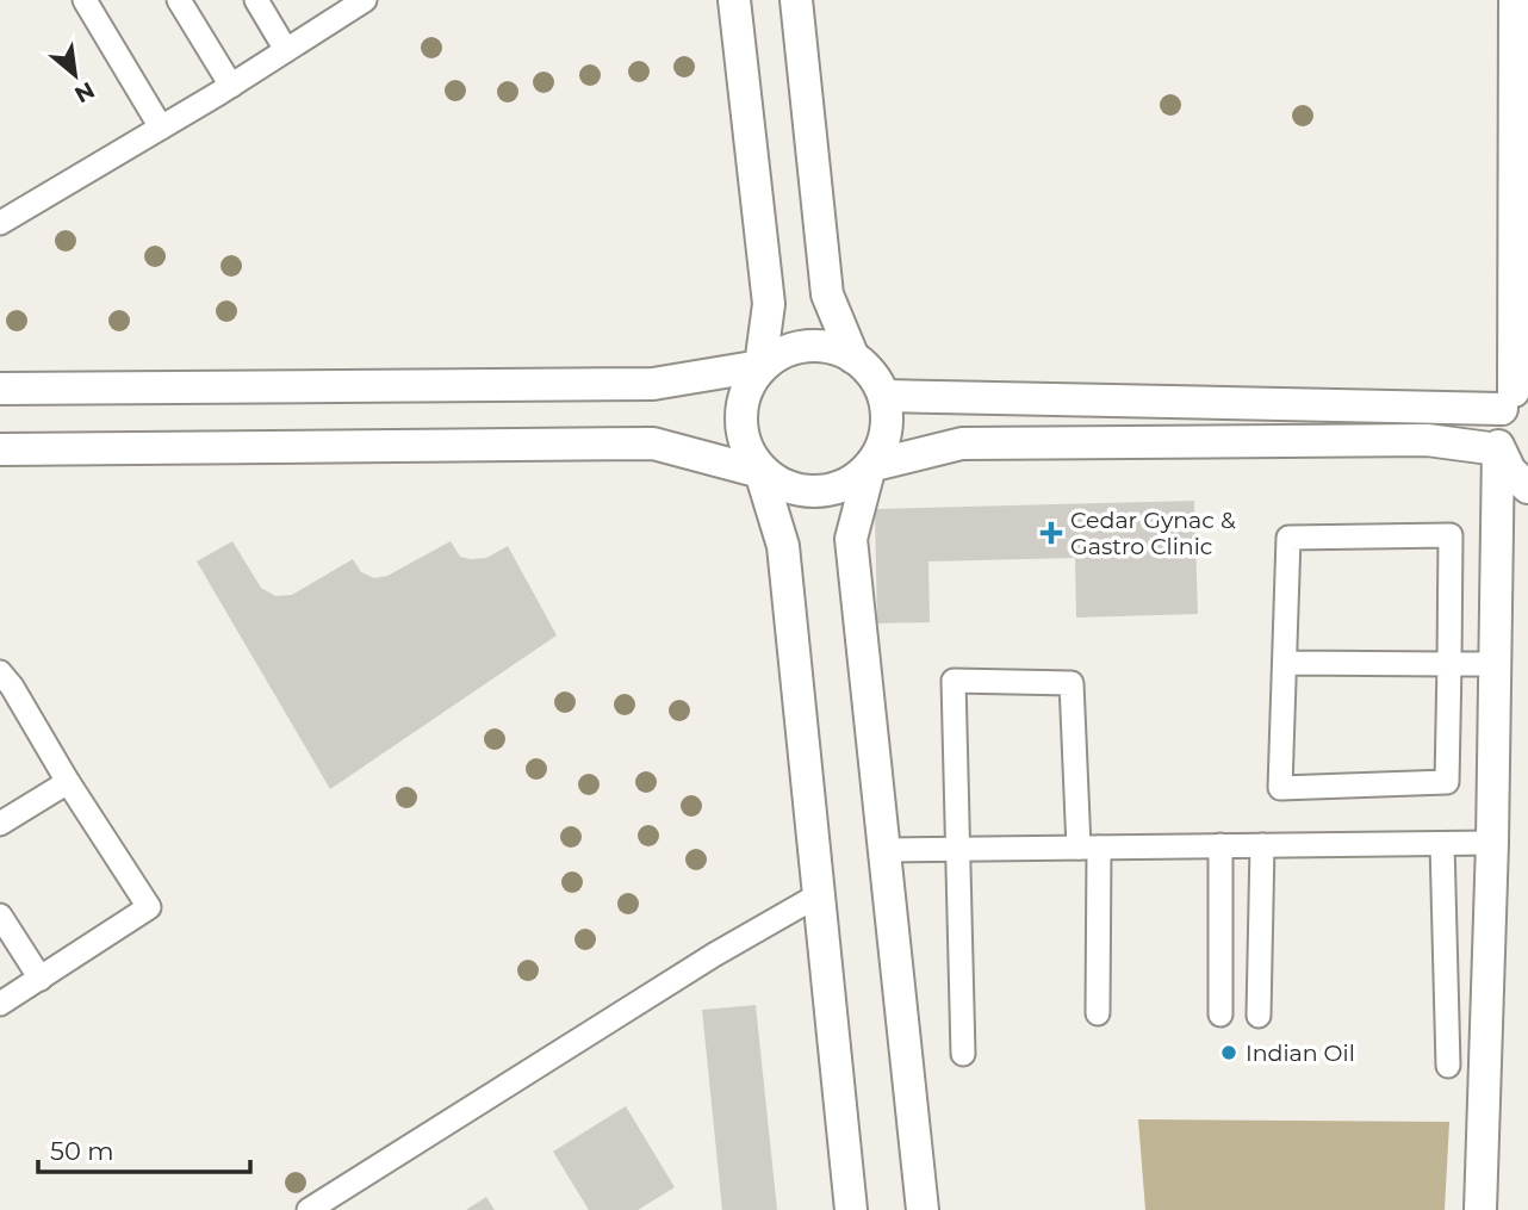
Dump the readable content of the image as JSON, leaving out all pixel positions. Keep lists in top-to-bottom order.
{
  "places": {
    "health": ["Cedar Gynac & Gastro Clinic"],
    "other": ["Indian Oil"]
  },
  "scale_bar": "50 m",
  "north": "bottom right"
}
